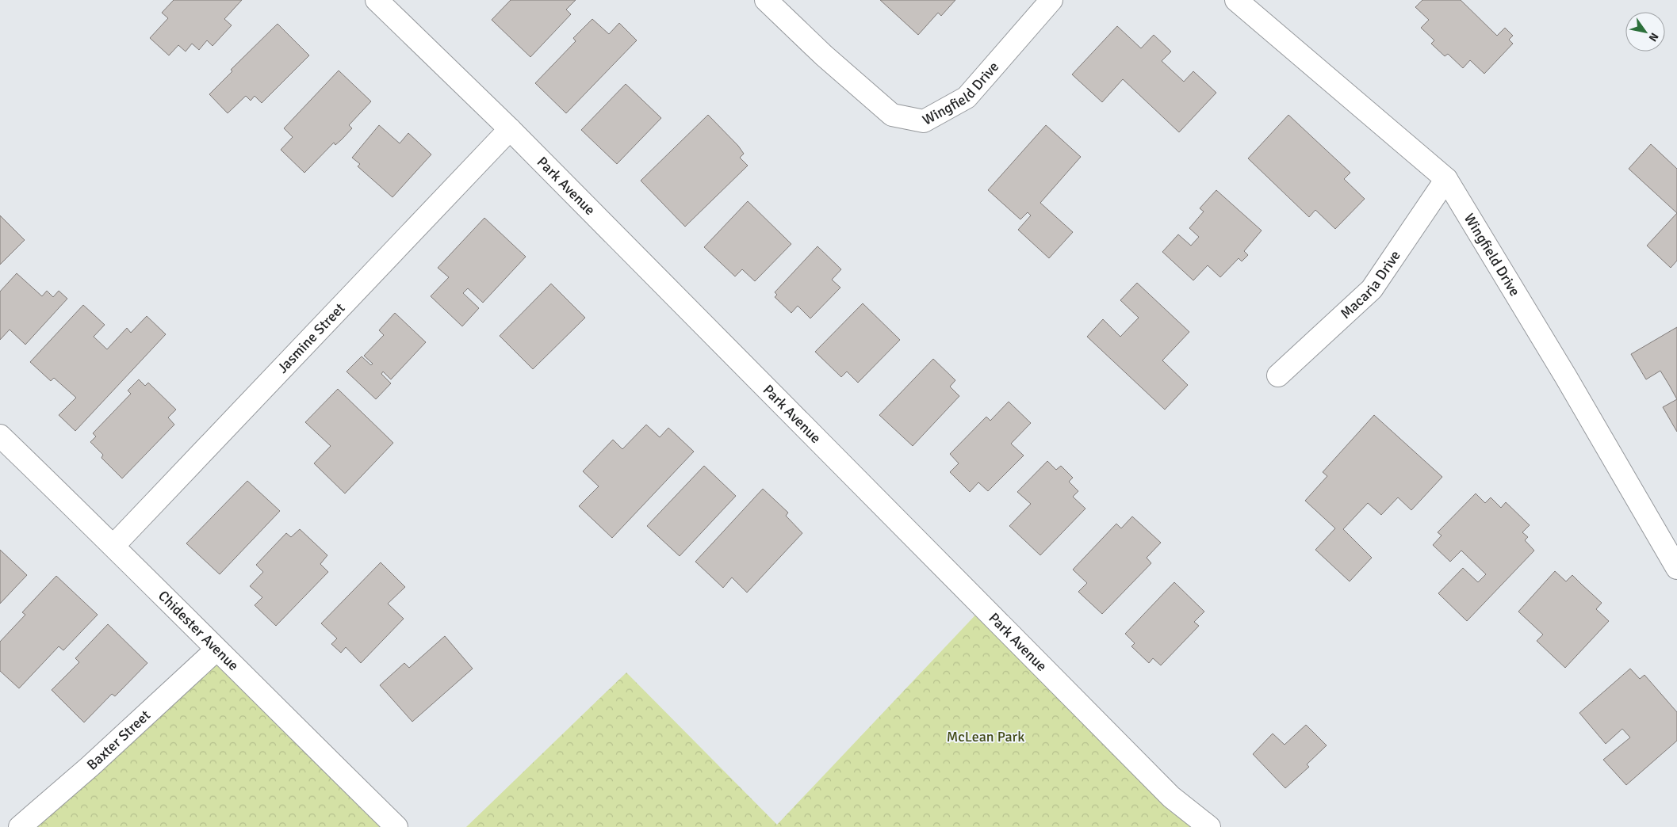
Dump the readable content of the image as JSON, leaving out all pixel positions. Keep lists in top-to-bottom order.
{
  "streets": {
    "street": [
      "Wingfield Drive",
      "Park Avenue",
      "Macaria Drive",
      "Jasmine Street",
      "Chidester Avenue",
      "Baxter Street"
    ]
  },
  "crossings": [
    ["Wingfield Drive", "Macaria Drive"],
    ["Park Avenue", "Jasmine Street"],
    ["Jasmine Street", "Chidester Avenue"],
    ["Chidester Avenue", "Baxter Street"]
  ],
  "parks": ["McLean Park"],
  "north": "bottom right"
}
